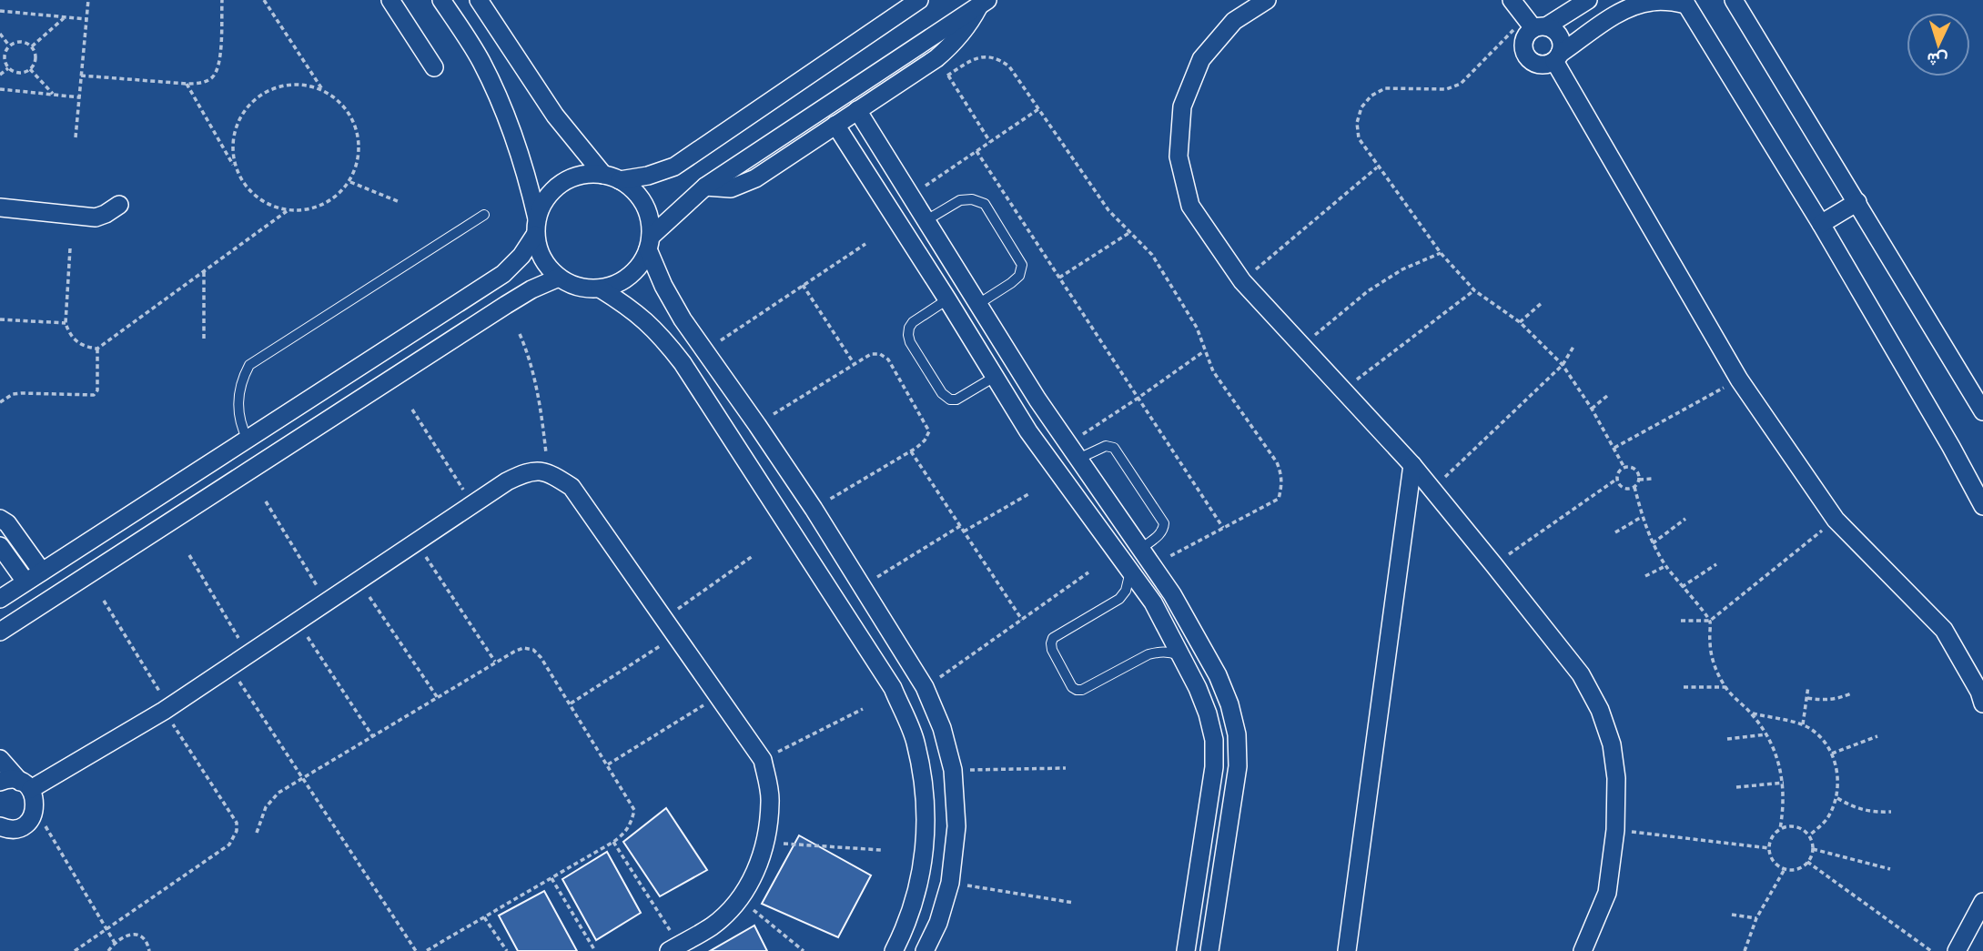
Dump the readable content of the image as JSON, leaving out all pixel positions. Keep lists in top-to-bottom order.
{
  "north": "bottom"
}
